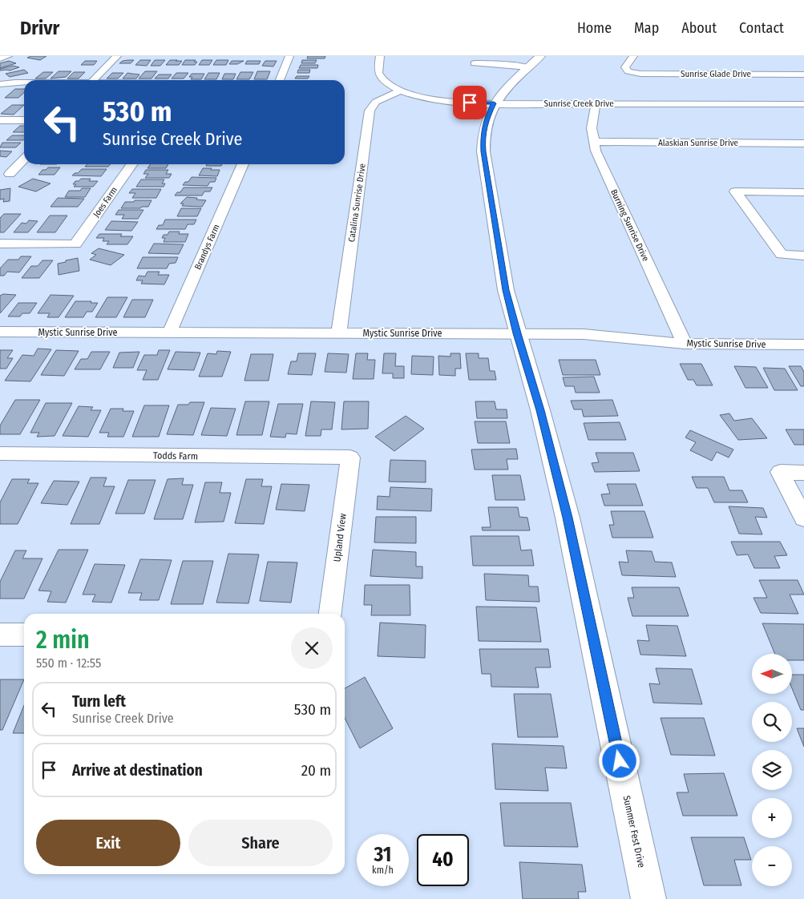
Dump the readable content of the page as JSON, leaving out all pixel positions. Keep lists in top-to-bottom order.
{
  "streets": {
    "street": [
      "Sunrise Glade Drive",
      "Sunrise Creek Drive",
      "Alaskian Sunrise Drive",
      "Joes Farm",
      "Catalina Sunrise Drive",
      "Burning Sunrise Drive",
      "Brandys Farm",
      "Mystic Sunrise Drive",
      "Todds Farm",
      "Upland View",
      "Summer Fest Drive"
    ]
  },
  "crossings": [
    ["Sunrise Creek Drive", "Catalina Sunrise Drive"],
    ["Sunrise Creek Drive", "Burning Sunrise Drive"],
    ["Sunrise Creek Drive", "Summer Fest Drive"],
    ["Alaskian Sunrise Drive", "Burning Sunrise Drive"],
    ["Catalina Sunrise Drive", "Mystic Sunrise Drive"],
    ["Burning Sunrise Drive", "Mystic Sunrise Drive"],
    ["Brandys Farm", "Mystic Sunrise Drive"],
    ["Mystic Sunrise Drive", "Summer Fest Drive"],
    ["Todds Farm", "Upland View"]
  ],
  "north": "left",
  "page": {
    "header": "Drivr",
    "nav": [
      "Home",
      "Map",
      "About",
      "Contact"
    ],
    "turn": ["530 m", "Sunrise Creek Drive"],
    "heading": ["2 min", "550 m · 12:55"],
    "map_buttons": ["+", "−"],
    "list": [
      {
        "name": "Turn left",
        "note": "Sunrise Creek Drive",
        "value": "530 m"
      },
      {
        "name": "Arrive at destination",
        "value": "20 m"
      }
    ],
    "buttons": ["Exit", "Share"],
    "speed": "31 km/h",
    "limit": "40"
  }
}
